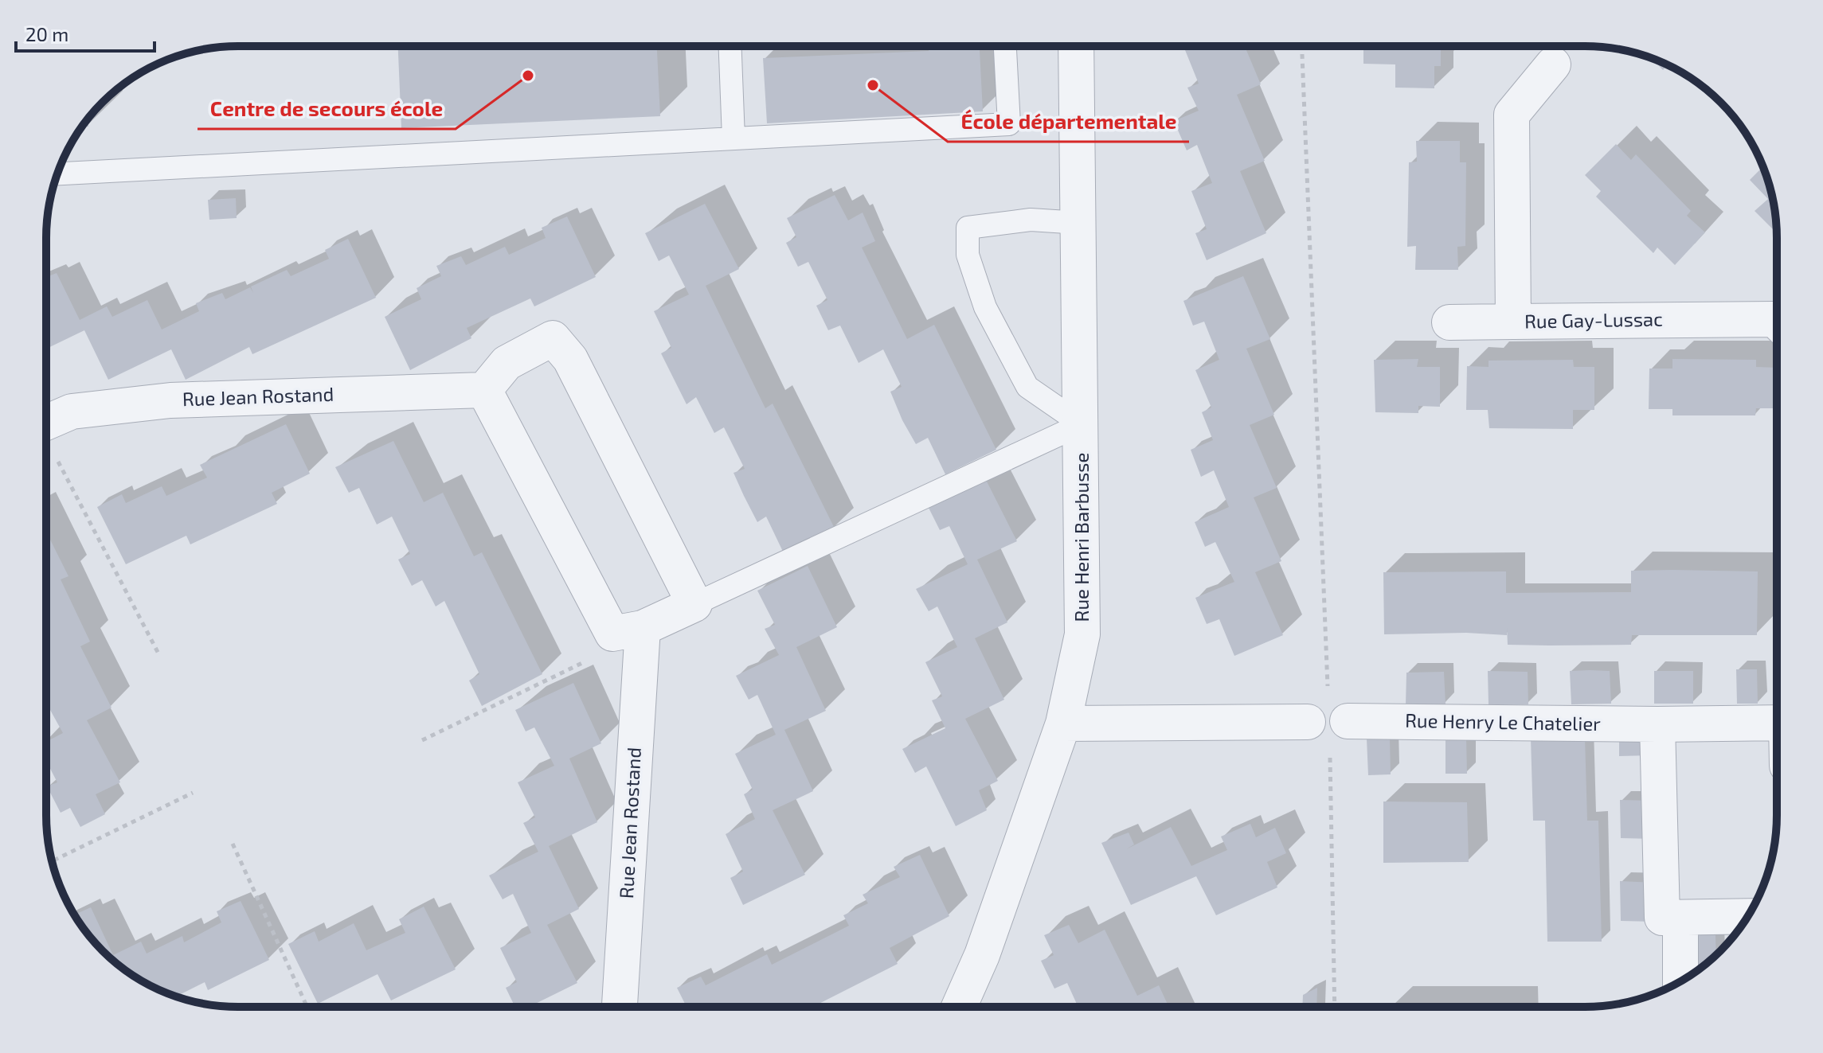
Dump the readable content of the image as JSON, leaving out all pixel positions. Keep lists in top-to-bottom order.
{
  "streets": {
    "street": [
      "Rue Gay-Lussac",
      "Rue Jean Rostand",
      "Rue Henri Barbusse",
      "Rue Henry Le Chatelier"
    ]
  },
  "crossings": [
    ["Rue Henri Barbusse", "Rue Henry Le Chatelier"]
  ],
  "places": ["Centre de secours école", "École départementale"],
  "scale_bar": "20 m"
}
